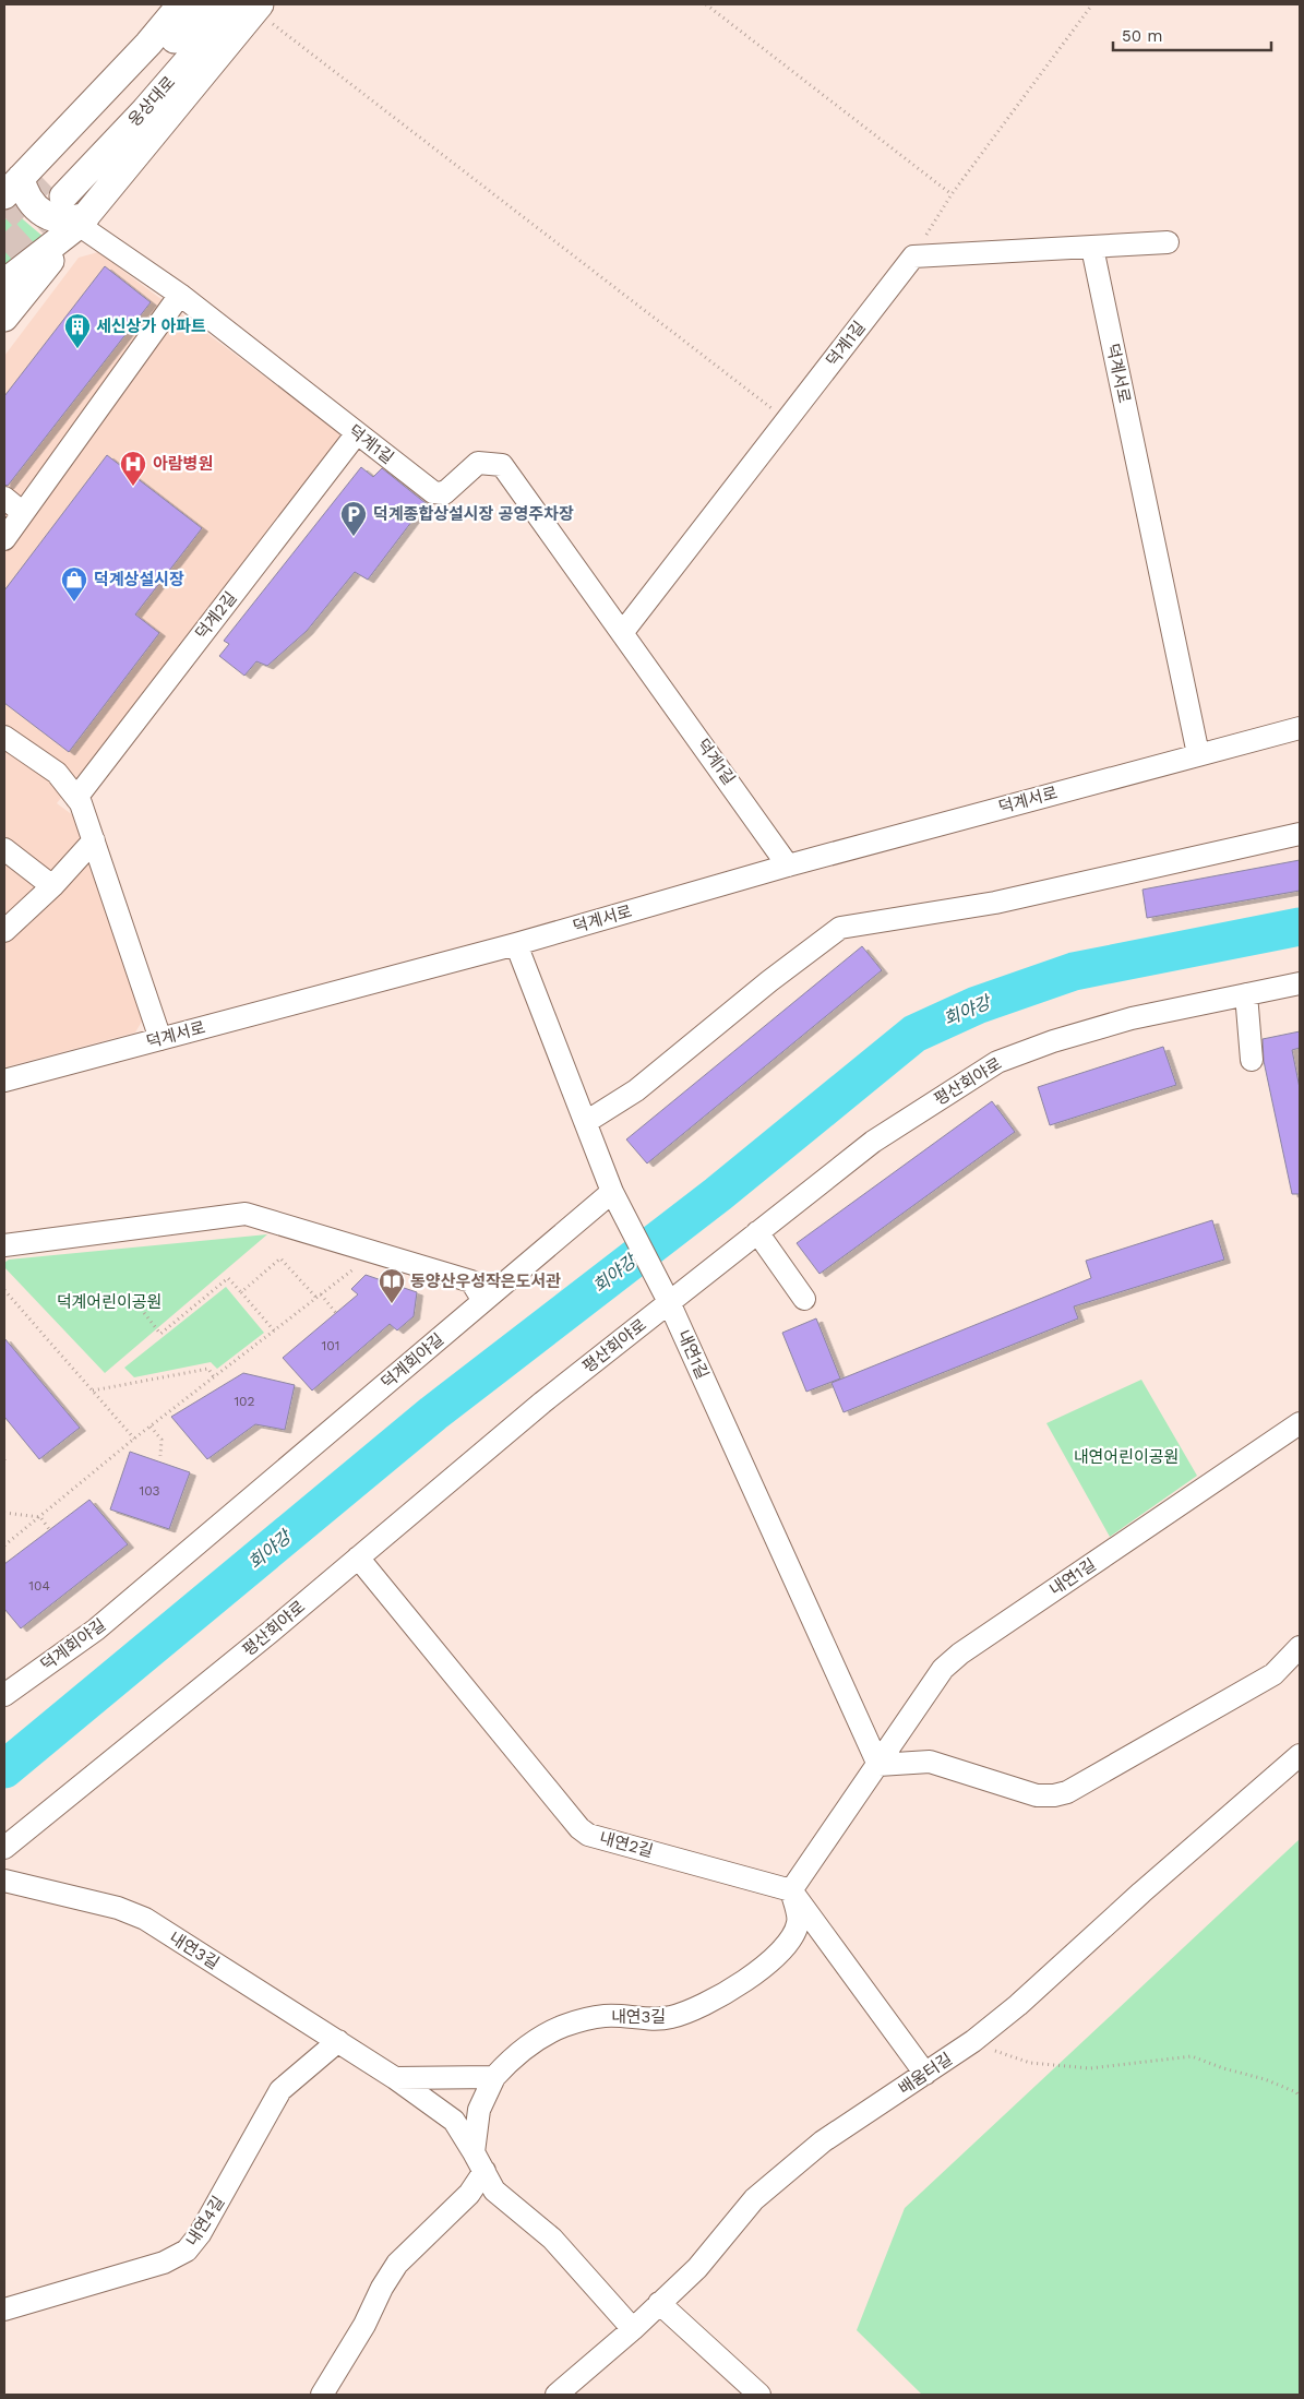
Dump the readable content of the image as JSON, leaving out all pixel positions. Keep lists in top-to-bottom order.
{
  "streets": {
    "main road": ["웅상대로"],
    "street": [
      "덕계1길",
      "덕계서로",
      "덕계2길",
      "평산회야로",
      "내연1길",
      "덕계회야길",
      "내연2길",
      "내연3길",
      "배움터길",
      "내연4길"
    ]
  },
  "crossings": [
    ["덕계1길", "덕계서로"],
    ["덕계1길", "덕계2길"],
    ["평산회야로", "내연1길"],
    ["평산회야로", "내연2길"],
    ["내연1길", "덕계회야길"],
    ["내연1길", "내연2길"],
    ["내연1길", "내연3길"],
    ["내연2길", "내연3길"],
    ["내연3길", "배움터길"],
    ["내연3길", "내연4길"]
  ],
  "water": ["회야강"],
  "parks": ["덕계어린이공원", "내연어린이공원"],
  "places": {
    "building": ["세신상가 아파트"],
    "hospital": ["아람병원"],
    "parking": ["덕계종합상설시장 공영주차장"],
    "shop": ["덕계상설시장"],
    "library": ["동양산우성작은도서관"]
  },
  "house_numbers": [
    "101",
    "102",
    "103",
    "104"
  ],
  "scale_bar": "50 m"
}
